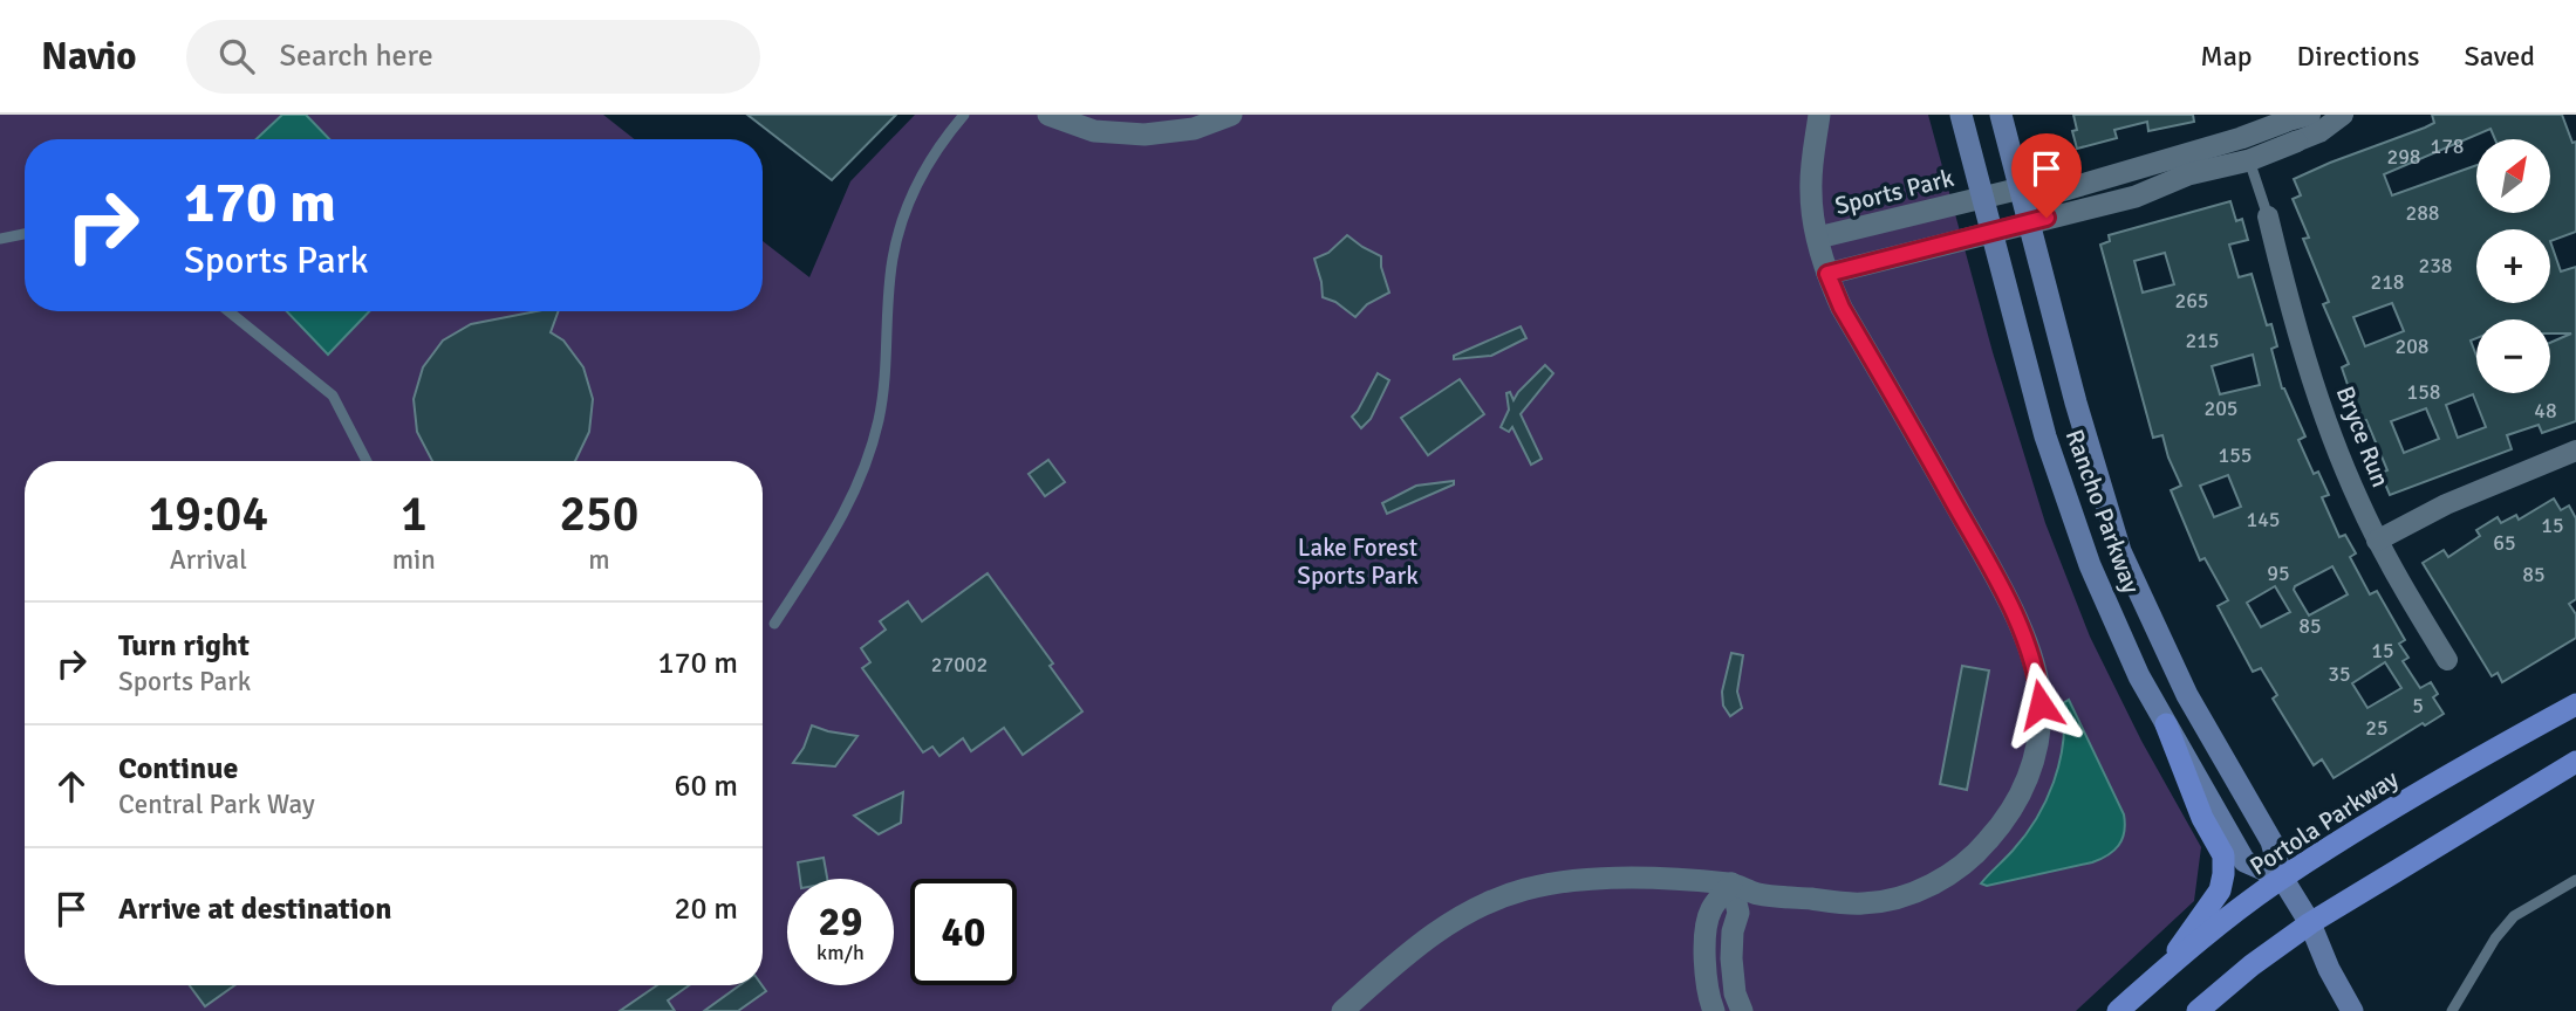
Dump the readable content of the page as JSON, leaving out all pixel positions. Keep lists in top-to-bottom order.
{
  "streets": {
    "main road": ["Rancho Parkway", "Portola Parkway"],
    "street": ["Sports Park", "Bryce Run"]
  },
  "crossings": [
    ["Sports Park", "Rancho Parkway"],
    ["Rancho Parkway", "Portola Parkway"]
  ],
  "parks": ["Lake Forest Sports Park"],
  "house_numbers": [
    "178",
    "298",
    "288",
    "238",
    "218",
    "265",
    "215",
    "208",
    "158",
    "205",
    "48",
    "155",
    "145",
    "15",
    "65",
    "95",
    "85",
    "85",
    "15",
    "27002",
    "35",
    "5",
    "25"
  ],
  "north": "top right",
  "page": {
    "header": "Navio",
    "search": "Search here",
    "nav": ["Map", "Directions", "Saved"],
    "map_buttons": ["+", "−"],
    "turn": ["170 m", "Sports Park"],
    "eta": [
      "19:04",
      "Arrival",
      "1",
      "min",
      "250",
      "m"
    ],
    "list": [
      {
        "name": "Turn right",
        "note": "Sports Park",
        "value": "170 m"
      },
      {
        "name": "Continue",
        "note": "Central Park Way",
        "value": "60 m"
      },
      {
        "name": "Arrive at destination",
        "value": "20 m"
      }
    ],
    "speed": "29 km/h",
    "limit": "40"
  }
}
